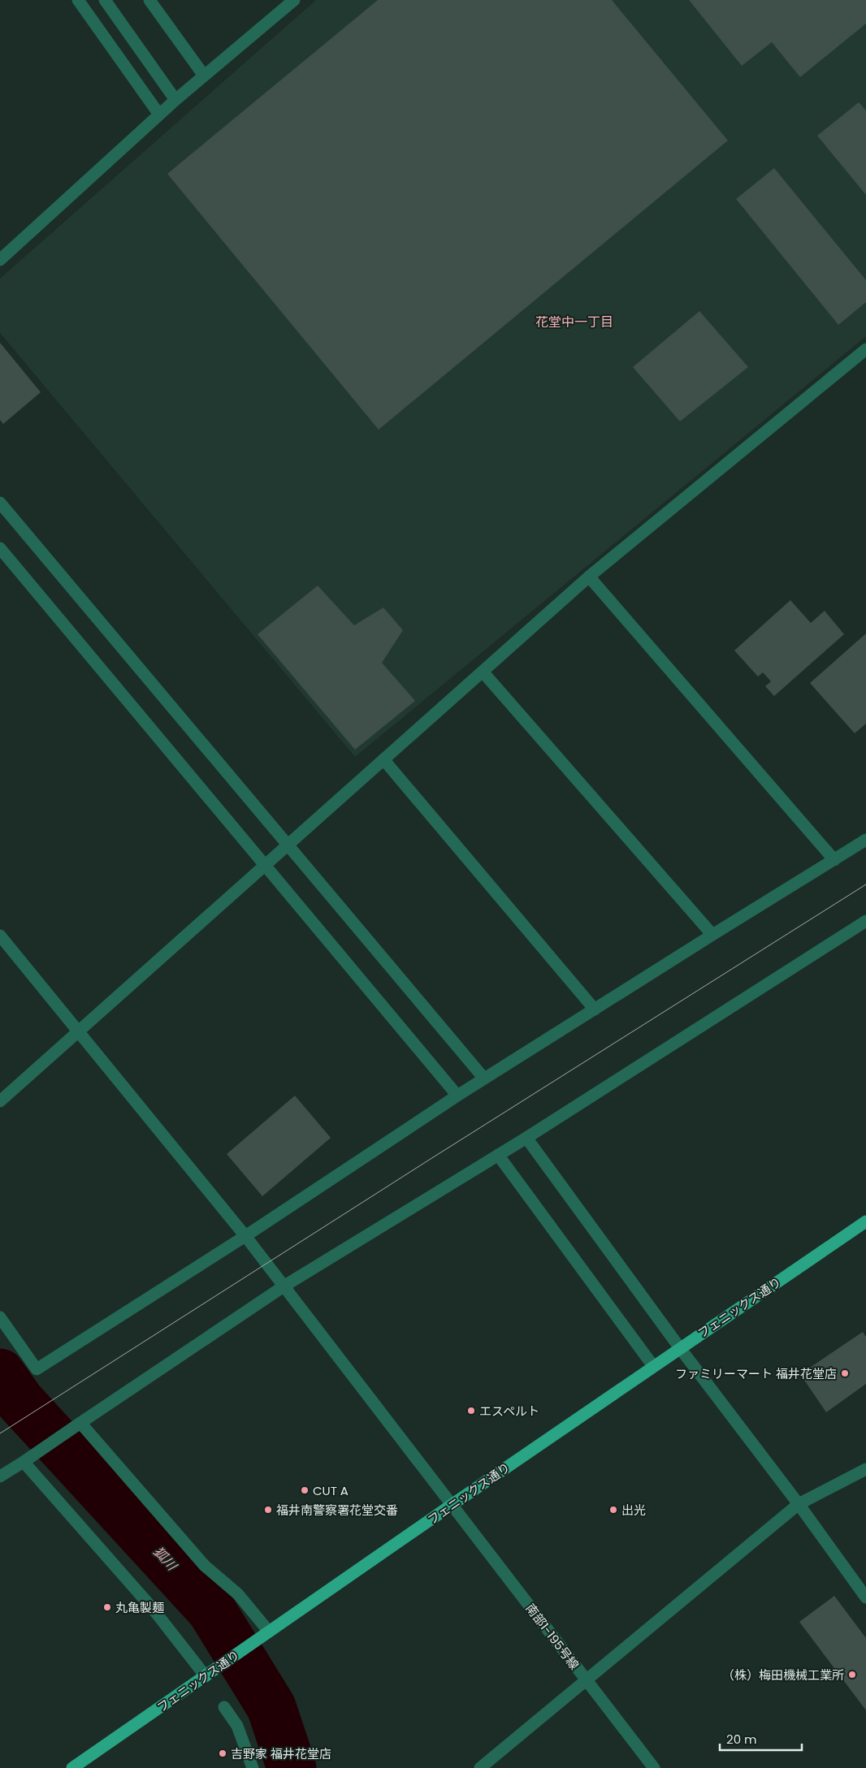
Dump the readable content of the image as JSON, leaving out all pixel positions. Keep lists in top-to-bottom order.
{
  "streets": {
    "main road": ["フェニックス通り"],
    "street": ["南部1-195号線"]
  },
  "crossings": [
    ["フェニックス通り", "南部1-195号線"]
  ],
  "districts": ["花堂中一丁目"],
  "water": ["狐川"],
  "places": [
    "ファミリーマート 福井花堂店",
    "エスペルト",
    "CUT A",
    "福井南警察署花堂交番",
    "出光",
    "丸亀製麺",
    "（株）梅田機械工業所",
    "吉野家 福井花堂店"
  ],
  "scale_bar": "20 m"
}
